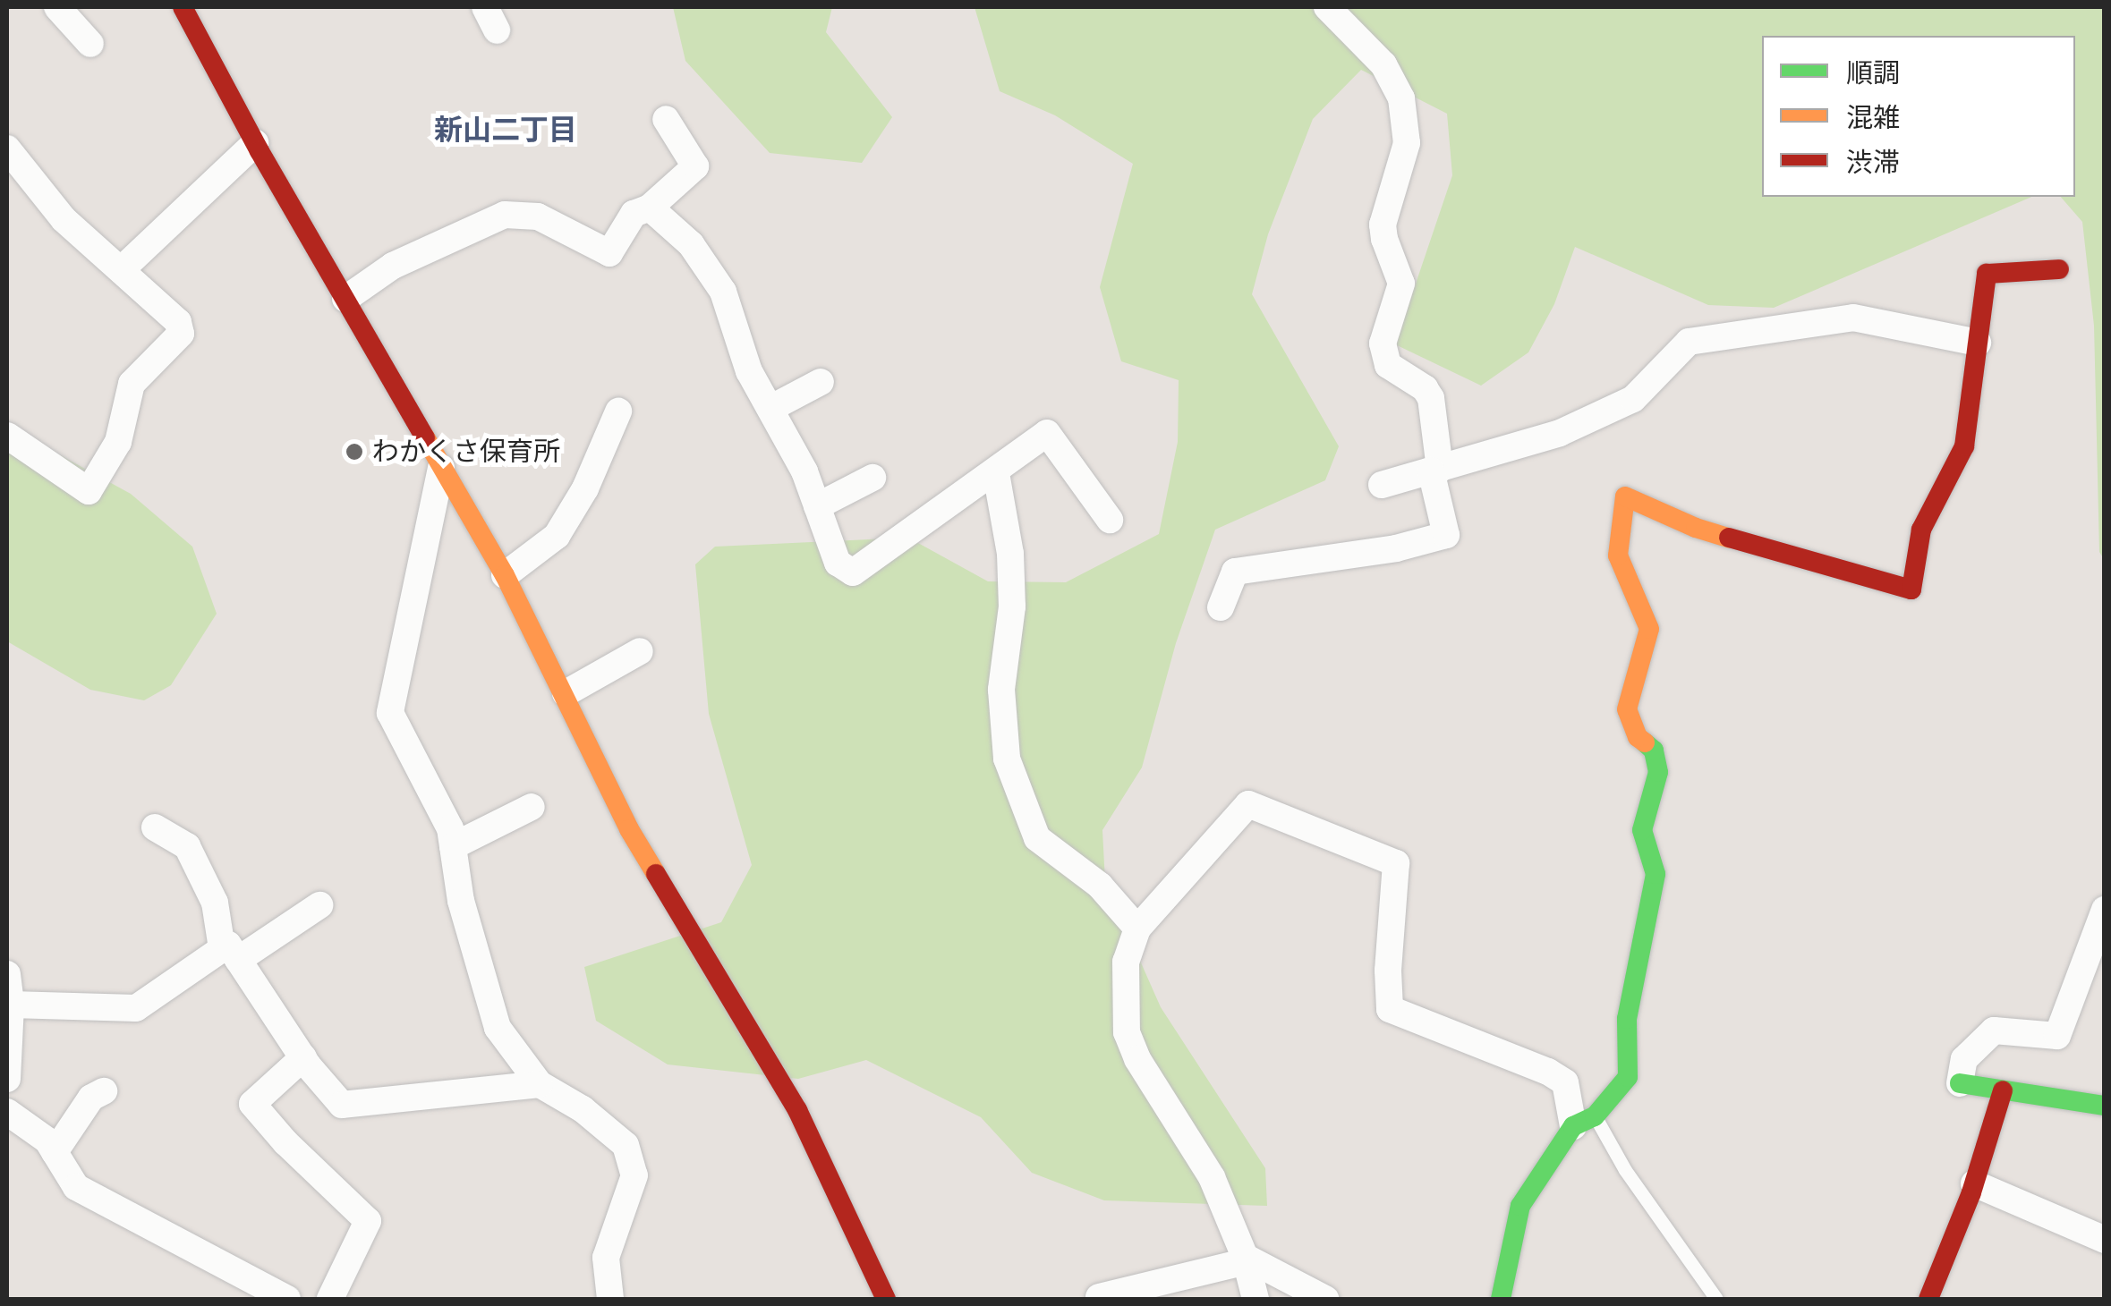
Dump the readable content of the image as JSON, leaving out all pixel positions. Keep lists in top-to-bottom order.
{
  "districts": ["新山二丁目"],
  "places": ["わかくさ保育所"],
  "legend": ["順調", "混雑", "渋滞"]
}
